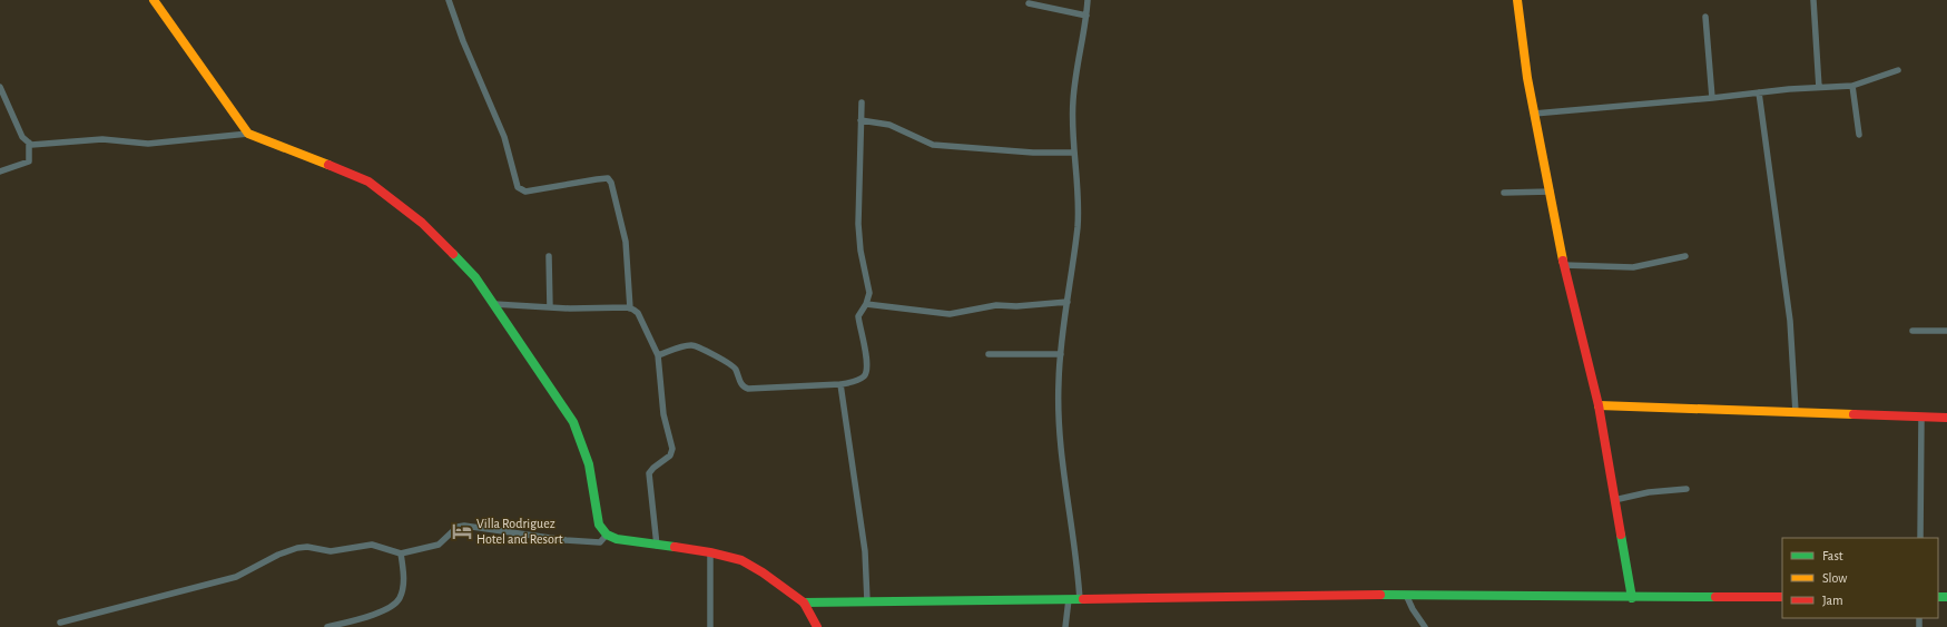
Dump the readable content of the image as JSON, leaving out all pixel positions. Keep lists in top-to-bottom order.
{
  "places": {
    "hotel": ["Villa Rodriguez Hotel and Resort"]
  },
  "legend": ["Fast", "Slow", "Jam"]
}
